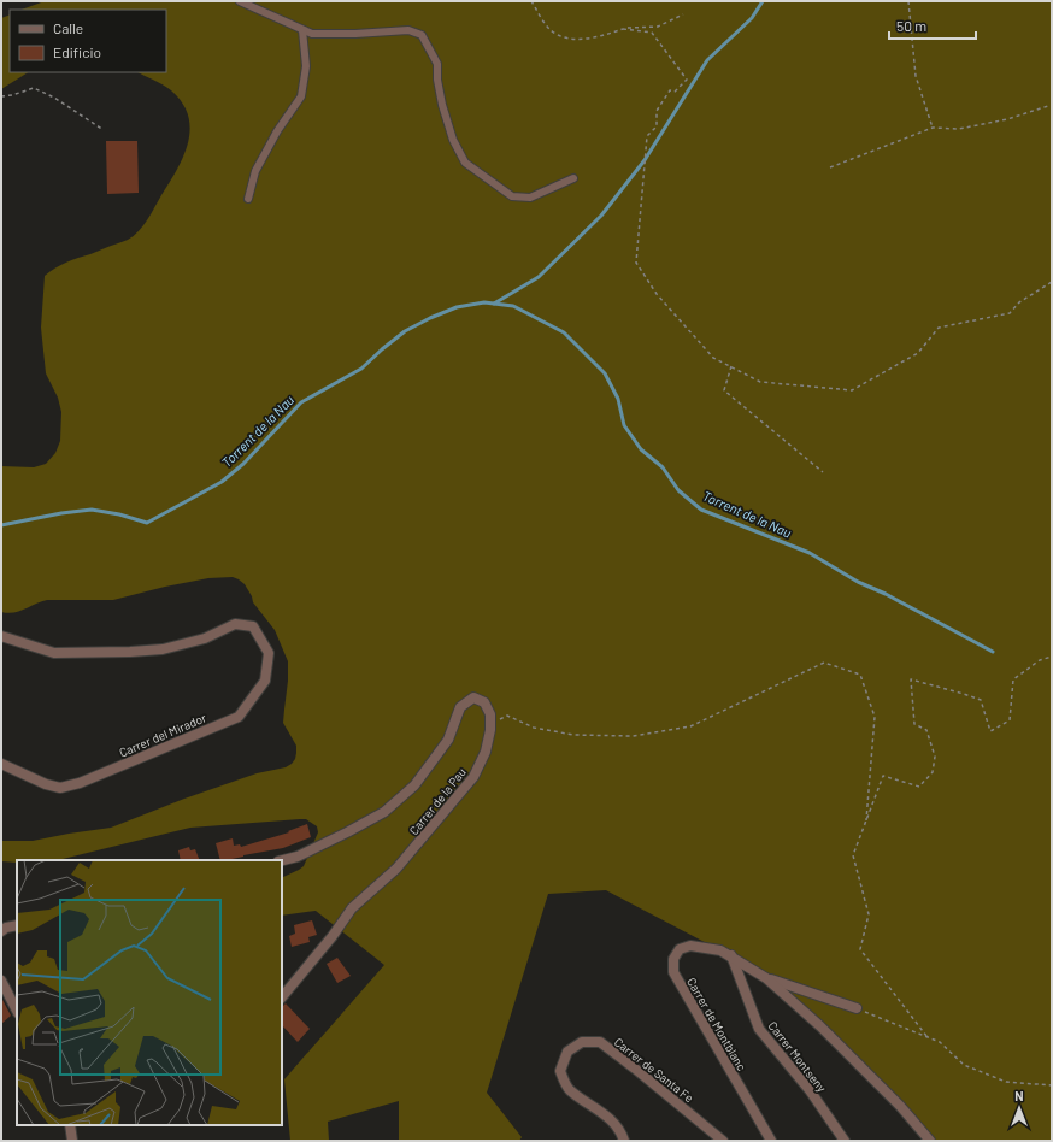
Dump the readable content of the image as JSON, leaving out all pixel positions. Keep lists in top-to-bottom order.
{
  "streets": {
    "street": [
      "Carrer del Mirador",
      "Carrer de la Pau",
      "Carrer de Montblanc",
      "Carrer Montseny",
      "Carrer de Santa Fe"
    ]
  },
  "crossings": [
    ["Carrer de Montblanc", "Carrer Montseny"]
  ],
  "water": ["Torrent de la Nau"],
  "legend": ["Calle", "Edificio"],
  "scale_bar": "50 m",
  "north": "top"
}
